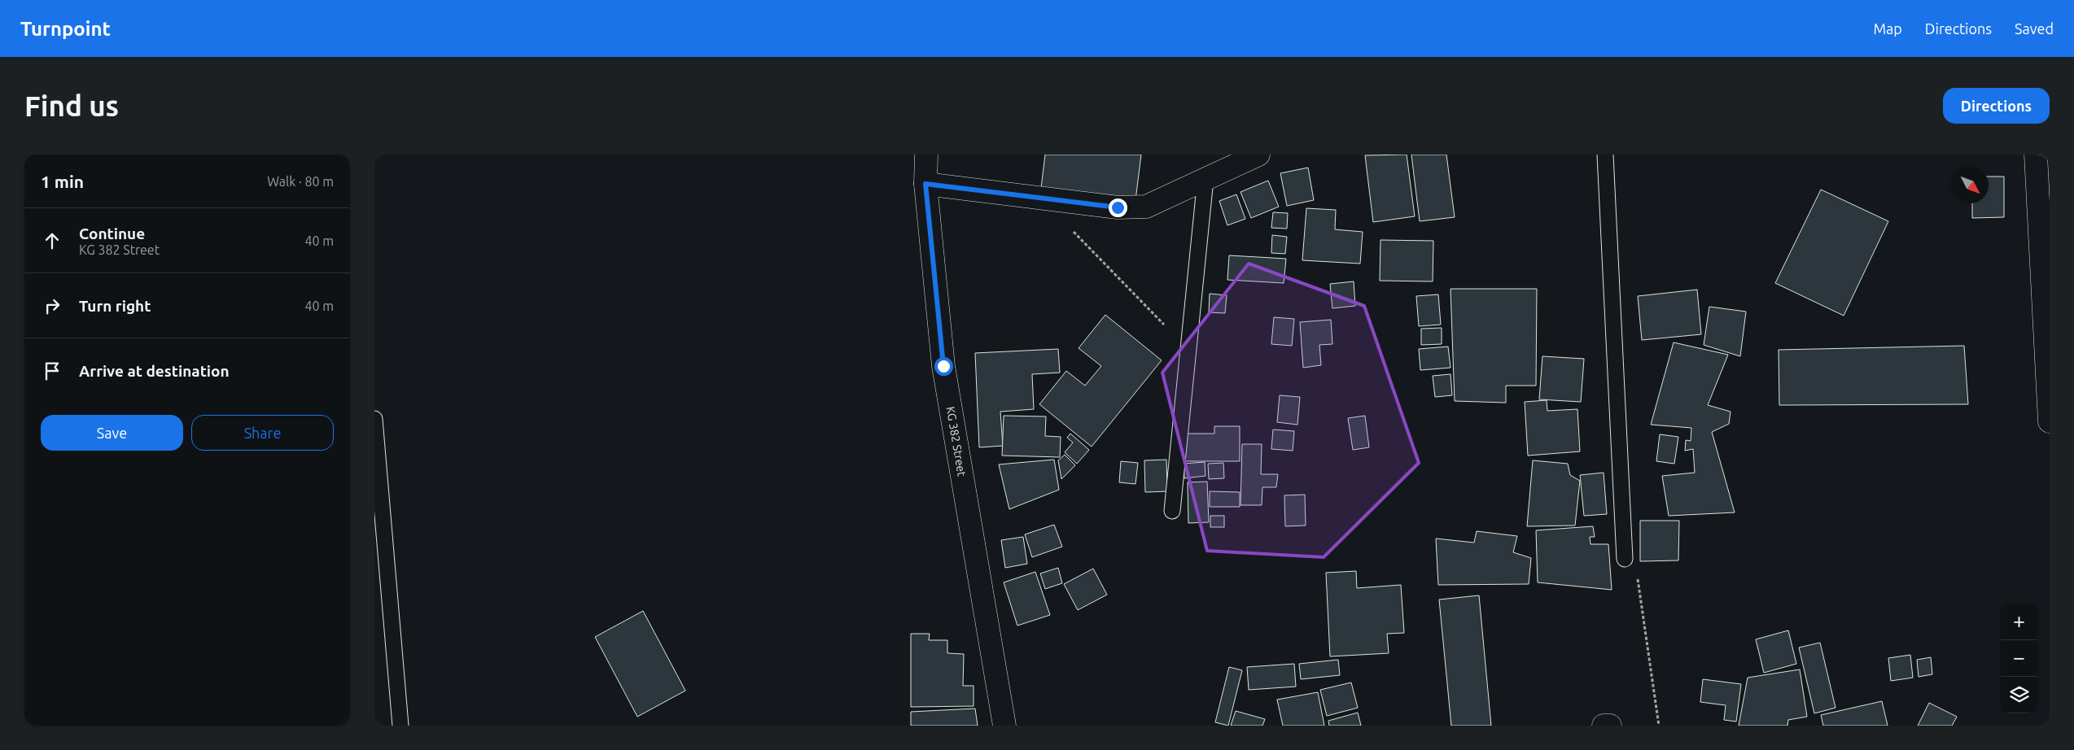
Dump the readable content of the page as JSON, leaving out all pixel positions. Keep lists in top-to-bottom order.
{
  "streets": {
    "street": ["KG 382 Street"]
  },
  "north": "bottom right",
  "page": {
    "header": "Turnpoint",
    "nav": ["Map", "Directions", "Saved"],
    "buttons": [
      "Directions",
      ["Save", "Share"]
    ],
    "title": "Find us",
    "heading": ["1 min", "Walk · 80 m"],
    "list": [
      ["Continue", "KG 382 Street", "40 m"],
      ["Turn right", "40 m"],
      "Arrive at destination"
    ],
    "map_buttons": ["+", "−"]
  }
}
